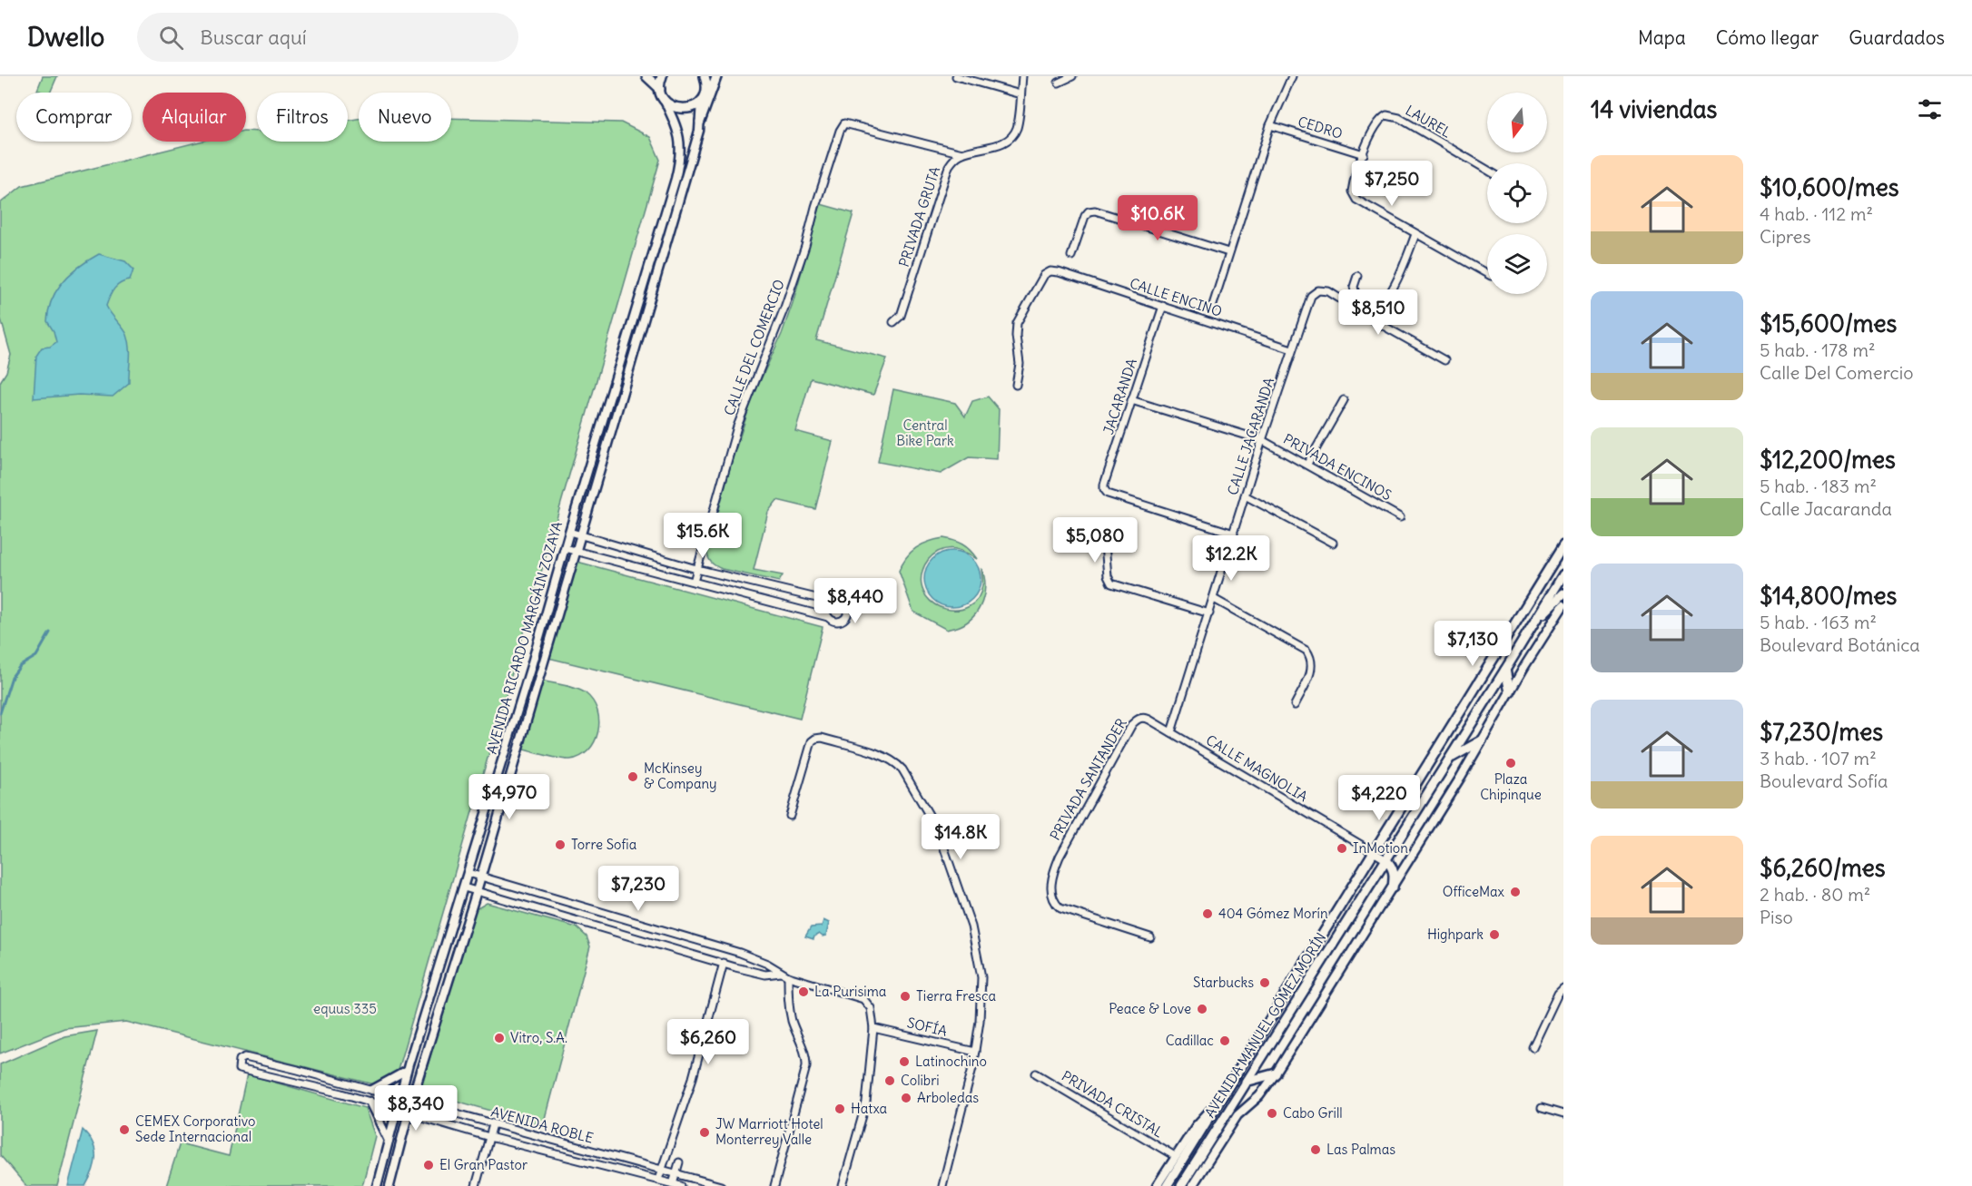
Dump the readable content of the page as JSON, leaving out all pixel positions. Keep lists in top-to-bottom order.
{
  "streets": {
    "main road": ["AVENIDA MANUEL GÓMEZ MORÍN"],
    "street": [
      "LAUREL",
      "CEDRO",
      "PRIVADA GRUTA",
      "CALLE ENCINO",
      "CALLE DEL COMERCIO",
      "JACARANDA",
      "CALLE JACARANDA",
      "PRIVADA ENCINOS",
      "AVENIDA RICARDO MARGÁIN ZOZAYA",
      "CALLE MAGNOLIA",
      "PRIVADA SANTANDER",
      "SOFÍA",
      "PRIVADA CRISTAL",
      "AVENIDA ROBLE"
    ]
  },
  "crossings": [
    ["LAUREL", "CEDRO"],
    ["PRIVADA GRUTA", "CALLE DEL COMERCIO"],
    ["CALLE ENCINO", "JACARANDA"],
    ["CALLE ENCINO", "CALLE JACARANDA"],
    ["JACARANDA", "CALLE JACARANDA"],
    ["JACARANDA", "PRIVADA ENCINOS"],
    ["CALLE JACARANDA", "PRIVADA ENCINOS"],
    ["CALLE JACARANDA", "CALLE MAGNOLIA"],
    ["CALLE JACARANDA", "PRIVADA SANTANDER"],
    ["AVENIDA RICARDO MARGÁIN ZOZAYA", "AVENIDA ROBLE"],
    ["CALLE MAGNOLIA", "PRIVADA SANTANDER"],
    ["CALLE MAGNOLIA", "AVENIDA MANUEL GÓMEZ MORÍN"],
    ["AVENIDA MANUEL GÓMEZ MORÍN", "PRIVADA CRISTAL"]
  ],
  "parks": ["Central Bike Park", "equus 335"],
  "places": [
    "Plaza Chipinque",
    "McKinsey & Company",
    "Torre Sofia",
    "InMotion",
    "OfficeMax",
    "404 Gómez Morín",
    "Highpark",
    "Starbucks",
    "La Purisima",
    "Tierra Fresca",
    "Peace & Love",
    "Vitro, S.A.",
    "Cadillac",
    "Latinochino",
    "Colibri",
    "Arboledas",
    "Hatxa",
    "Cabo Grill",
    "CEMEX Corporativo Sede Internacional",
    "JW Marriott Hotel Monterrey Valle",
    "Las Palmas",
    "El Gran Pastor"
  ],
  "north": "bottom",
  "page": {
    "header": "Dwello",
    "search": "Buscar aquí",
    "nav": ["Mapa", "Cómo llegar", "Guardados"],
    "heading": "14 viviendas",
    "chip": [
      "Comprar",
      "Alquilar",
      "Filtros",
      "Nuevo"
    ],
    "list": [
      {
        "name": "$10,600/mes",
        "note": "4 hab. · 112 m² · Cipres"
      },
      {
        "name": "$15,600/mes",
        "note": "5 hab. · 178 m² · Calle Del Comercio"
      },
      {
        "name": "$12,200/mes",
        "note": "5 hab. · 183 m² · Calle Jacaranda"
      },
      {
        "name": "$14,800/mes",
        "note": "5 hab. · 163 m² · Boulevard Botánica"
      },
      {
        "name": "$7,230/mes",
        "note": "3 hab. · 107 m² · Boulevard Sofía"
      },
      {
        "name": "$6,260/mes",
        "note": "2 hab. · 80 m² · Piso"
      }
    ],
    "price": [
      "$7,250",
      "$10.6K",
      "$8,510",
      "$15.6K",
      "$5,080",
      "$12.2K",
      "$8,440",
      "$7,130",
      "$4,970",
      "$4,220",
      "$14.8K",
      "$7,230",
      "$6,260",
      "$8,340"
    ]
  }
}
